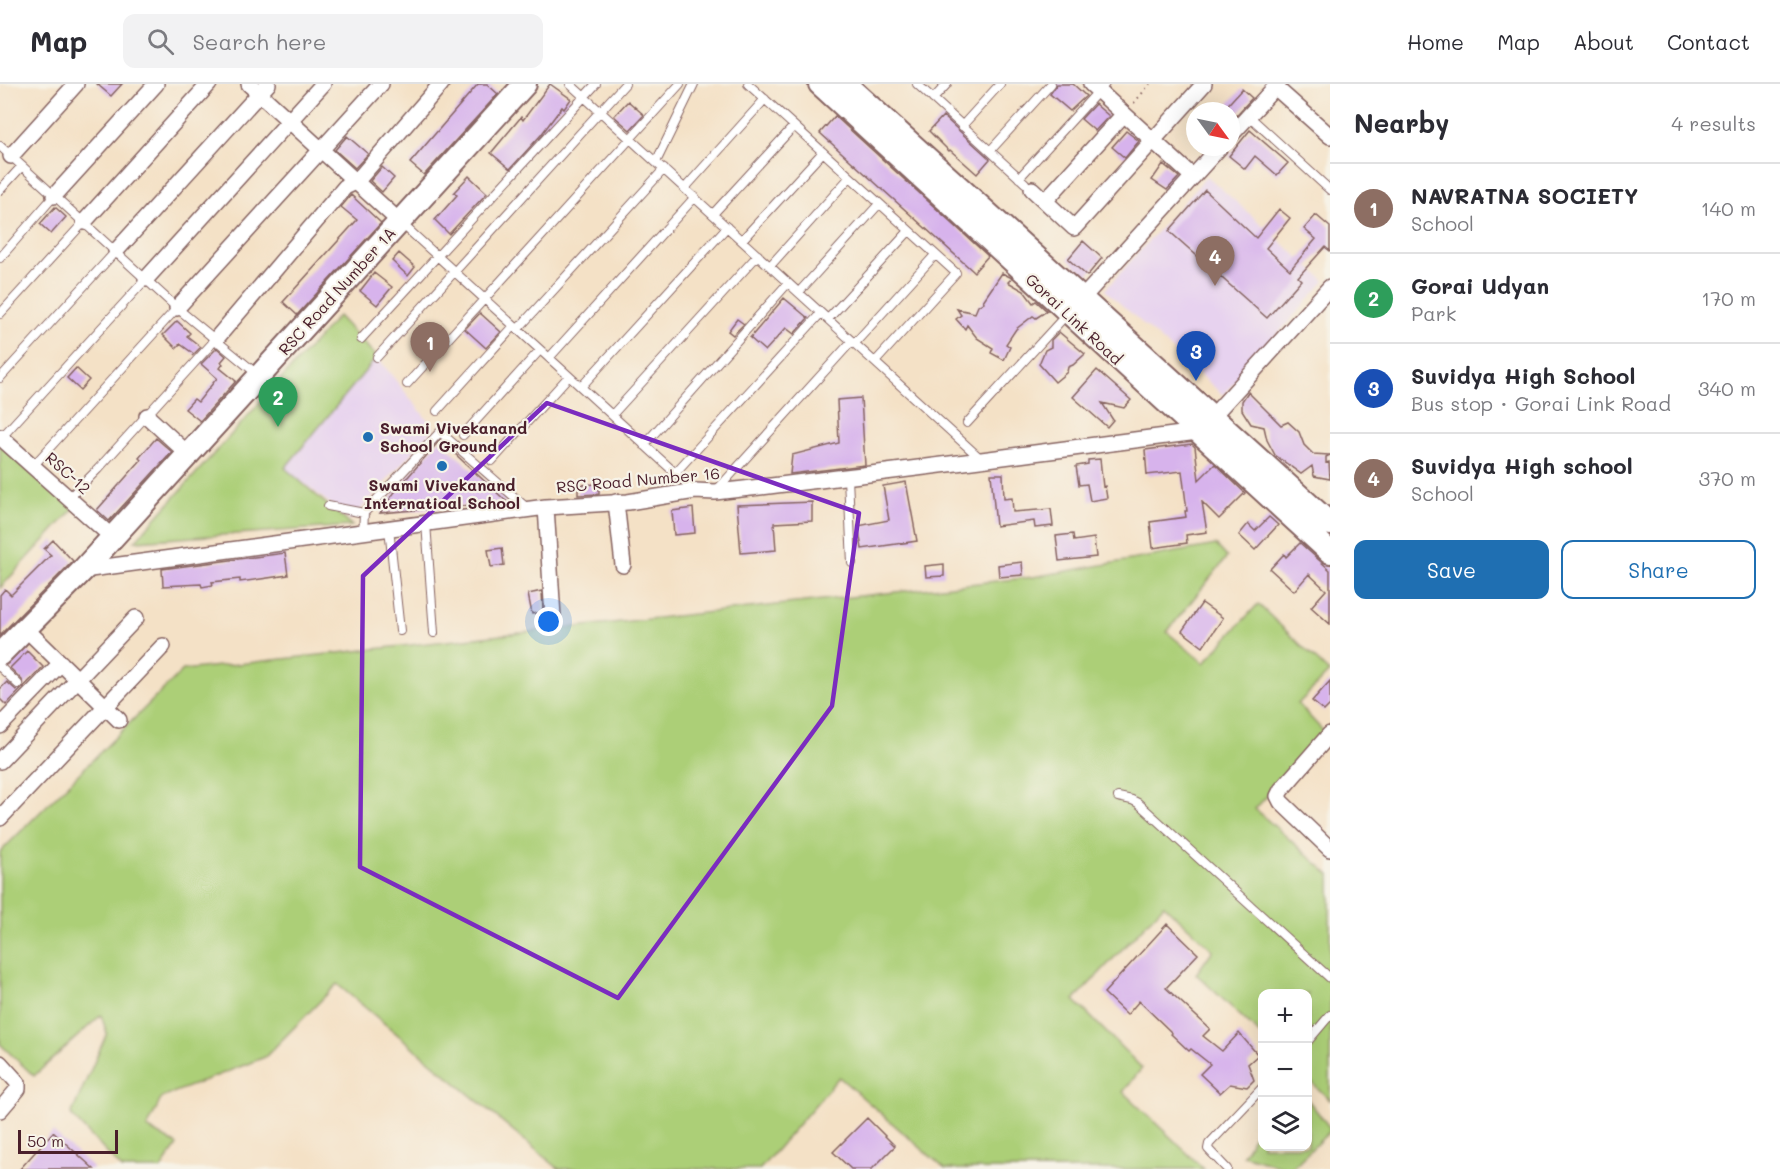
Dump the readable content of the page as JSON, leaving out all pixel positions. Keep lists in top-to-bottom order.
{
  "streets": {
    "main road": ["RSC Road Number 1A", "Gorai Link Road"],
    "street": ["RSC-12", "RSC Road Number 16"]
  },
  "crossings": [
    ["RSC Road Number 1A", "RSC-12"],
    ["RSC Road Number 1A", "RSC Road Number 16"],
    ["Gorai Link Road", "RSC Road Number 16"]
  ],
  "places": ["Swami Vivekanand School Ground", "Swami Vivekanand Internatioal School"],
  "scale_bar": "50 m",
  "north": "bottom right",
  "page": {
    "header": "Map",
    "search": "Search here",
    "nav": [
      "Home",
      "Map",
      "About",
      "Contact"
    ],
    "heading": ["Nearby", "4 results"],
    "list": [
      {
        "mark": "1",
        "name": "NAVRATNA SOCIETY",
        "note": "School",
        "value": "140 m"
      },
      {
        "mark": "2",
        "name": "Gorai Udyan",
        "note": "Park",
        "value": "170 m"
      },
      {
        "mark": "3",
        "name": "Suvidya High School",
        "note": "Bus stop · Gorai Link Road",
        "value": "340 m"
      },
      {
        "mark": "4",
        "name": "Suvidya High school",
        "note": "School",
        "value": "370 m"
      }
    ],
    "pins": [
      "4",
      "1",
      "3",
      "2"
    ],
    "buttons": ["Save", "Share"],
    "map_buttons": ["+", "−"],
    "scale": "50 m"
  }
}
